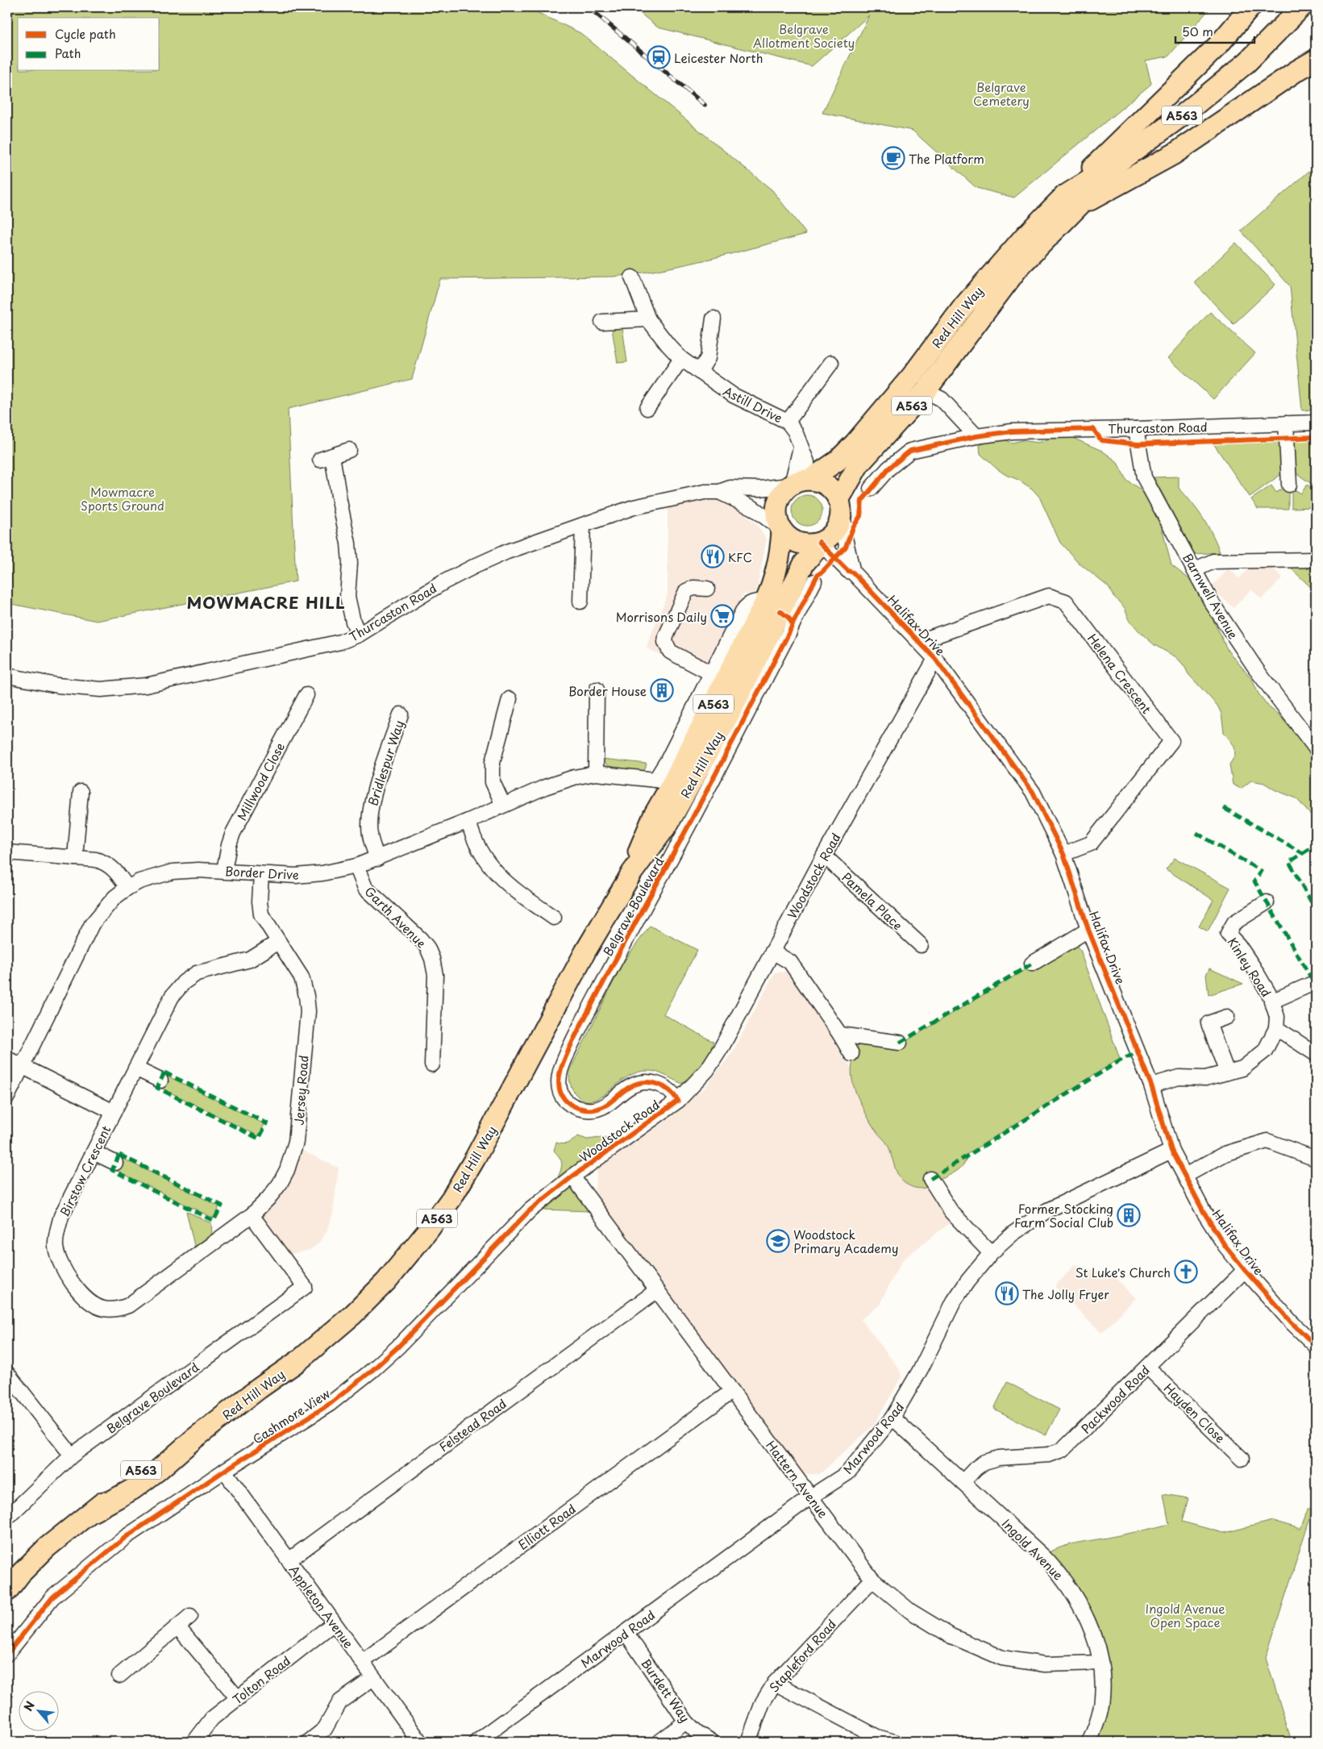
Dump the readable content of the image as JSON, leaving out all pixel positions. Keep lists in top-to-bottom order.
{
  "streets": {
    "highway": ["A563", "Red Hill Way"],
    "street": [
      "Astill Drive",
      "Thurcaston Road",
      "Barnwell Avenue",
      "Halifax Drive",
      "Helena Crescent",
      "Bridlespur Way",
      "Millwood Close",
      "Border Drive",
      "Woodstock Road",
      "Pamela Place",
      "Belgrave Boulevard",
      "Garth Avenue",
      "Kinley Road",
      "Jersey Road",
      "Birstow Crescent",
      "Packwood Road",
      "Hayden Close",
      "Cashmore View",
      "Felstead Road",
      "Marwood Road",
      "Hattern Avenue",
      "Elliott Road",
      "Ingold Avenue",
      "Appleton Avenue",
      "Stapleford Road",
      "Tolton Road",
      "Burdett Way"
    ]
  },
  "crossings": [
    ["Red Hill Way", "Astill Drive"],
    ["Red Hill Way", "Halifax Drive"],
    ["Red Hill Way", "Border Drive"],
    ["Red Hill Way", "Belgrave Boulevard"],
    ["Astill Drive", "Halifax Drive"],
    ["Thurcaston Road", "Barnwell Avenue"],
    ["Halifax Drive", "Helena Crescent"],
    ["Halifax Drive", "Woodstock Road"],
    ["Halifax Drive", "Packwood Road"],
    ["Halifax Drive", "Marwood Road"],
    ["Bridlespur Way", "Border Drive"],
    ["Millwood Close", "Border Drive"],
    ["Border Drive", "Garth Avenue"],
    ["Border Drive", "Jersey Road"],
    ["Woodstock Road", "Pamela Place"],
    ["Woodstock Road", "Belgrave Boulevard"],
    ["Woodstock Road", "Cashmore View"],
    ["Woodstock Road", "Hattern Avenue"],
    ["Belgrave Boulevard", "Jersey Road"],
    ["Belgrave Boulevard", "Birstow Crescent"],
    ["Jersey Road", "Birstow Crescent"],
    ["Packwood Road", "Hayden Close"],
    ["Packwood Road", "Ingold Avenue"],
    ["Cashmore View", "Hattern Avenue"],
    ["Cashmore View", "Appleton Avenue"],
    ["Felstead Road", "Hattern Avenue"],
    ["Felstead Road", "Appleton Avenue"],
    ["Marwood Road", "Hattern Avenue"],
    ["Marwood Road", "Ingold Avenue"],
    ["Marwood Road", "Burdett Way"],
    ["Hattern Avenue", "Elliott Road"],
    ["Hattern Avenue", "Ingold Avenue"],
    ["Hattern Avenue", "Stapleford Road"],
    ["Elliott Road", "Appleton Avenue"],
    ["Appleton Avenue", "Tolton Road"]
  ],
  "districts": ["MOWMACRE HILL"],
  "parks": [
    "Belgrave Allotment Society",
    "Belgrave Cemetery",
    "Mowmacre Sports Ground",
    "Ingold Avenue Open Space"
  ],
  "places": {
    "station": ["Leicester North"],
    "cafe": ["The Platform"],
    "restaurant": ["KFC", "The Jolly Fryer"],
    "supermarket": ["Morrisons Daily"],
    "building": ["Border House", "Former Stocking Farm Social Club"],
    "school or university": ["Woodstock Primary Academy"],
    "church": ["St Luke's Church"]
  },
  "legend": ["Cycle path", "Path"],
  "scale_bar": "50 m",
  "north": "top left"
}
